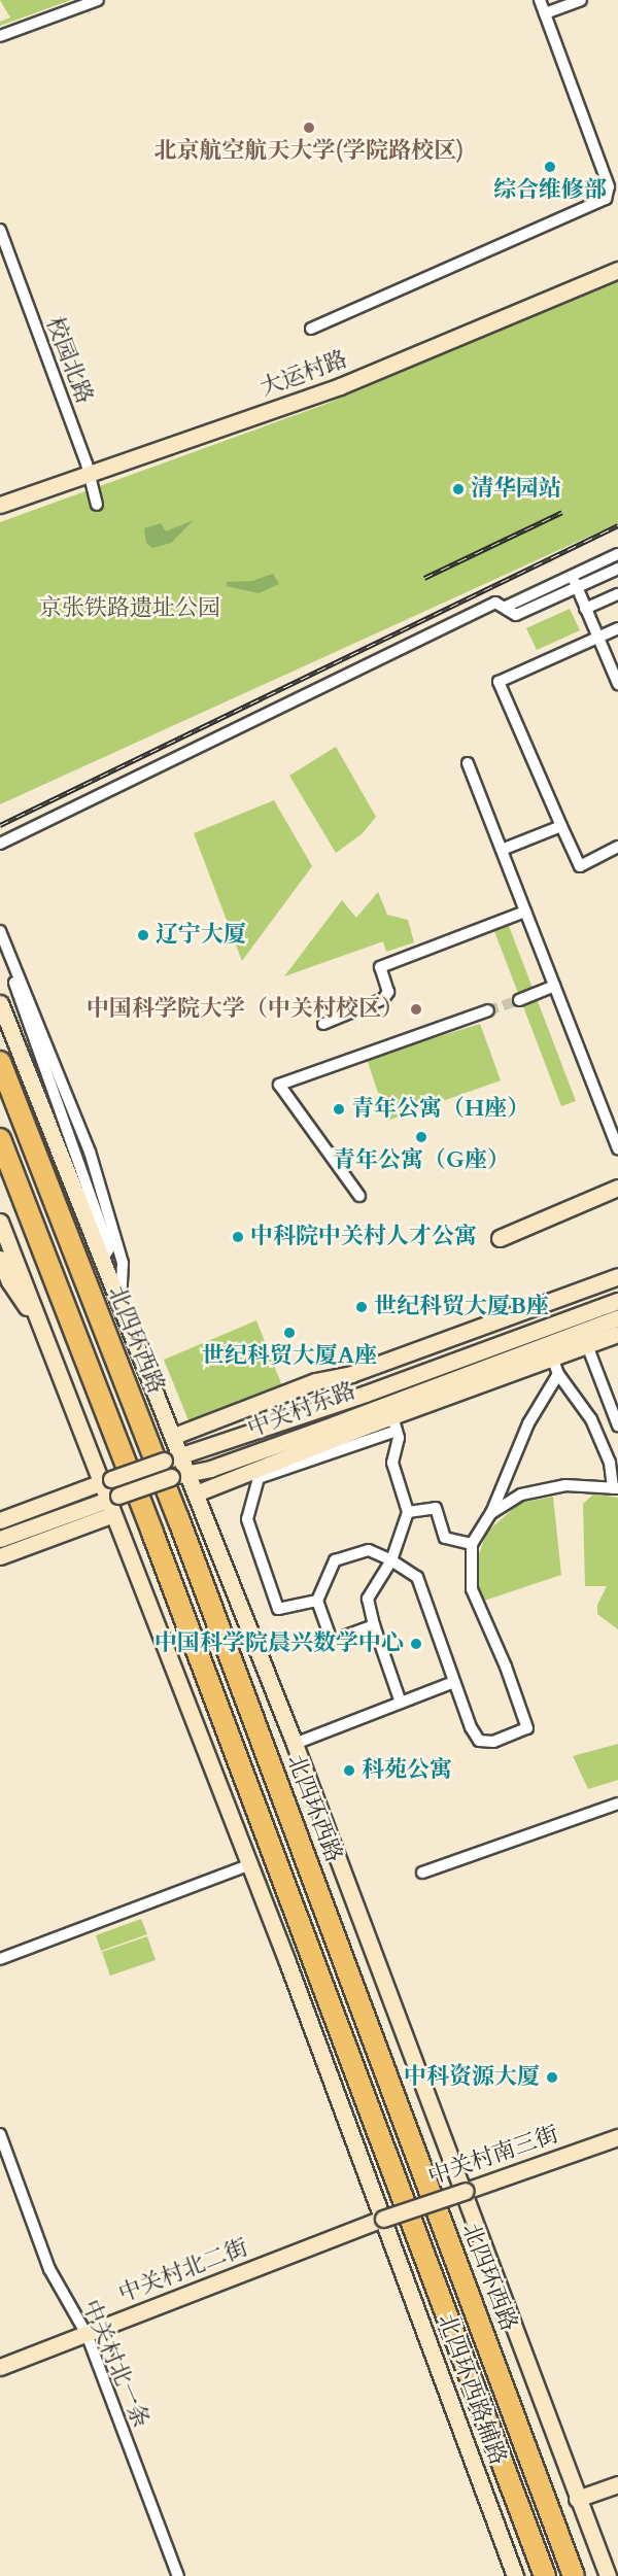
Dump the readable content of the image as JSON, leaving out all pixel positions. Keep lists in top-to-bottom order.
{
  "streets": {
    "highway": ["北四环西路"],
    "street": [
      "校园北路",
      "大运村路",
      "中关村东路",
      "中关村南三街",
      "中关村北二街",
      "中关村北一条",
      "北四环西路辅路"
    ]
  },
  "crossings": [
    ["校园北路", "大运村路"],
    ["北四环西路", "中关村东路"],
    ["北四环西路", "中关村南三街"],
    ["中关村南三街", "中关村北二街"],
    ["中关村南三街", "北四环西路辅路"],
    ["中关村北二街", "中关村北一条"],
    ["中关村北二街", "北四环西路辅路"]
  ],
  "parks": ["京张铁路遗址公园"],
  "places": [
    "北京航空航天大学(学院路校区)",
    "综合维修部",
    "清华园站",
    "辽宁大厦",
    "中国科学院大学（中关村校区）",
    "青年公寓（H座）",
    "青年公寓（G座）",
    "中科院中关村人才公寓",
    "世纪科贸大厦B座",
    "世纪科贸大厦A座",
    "中国科学院晨兴数学中心",
    "科苑公寓",
    "中科资源大厦"
  ]
}
